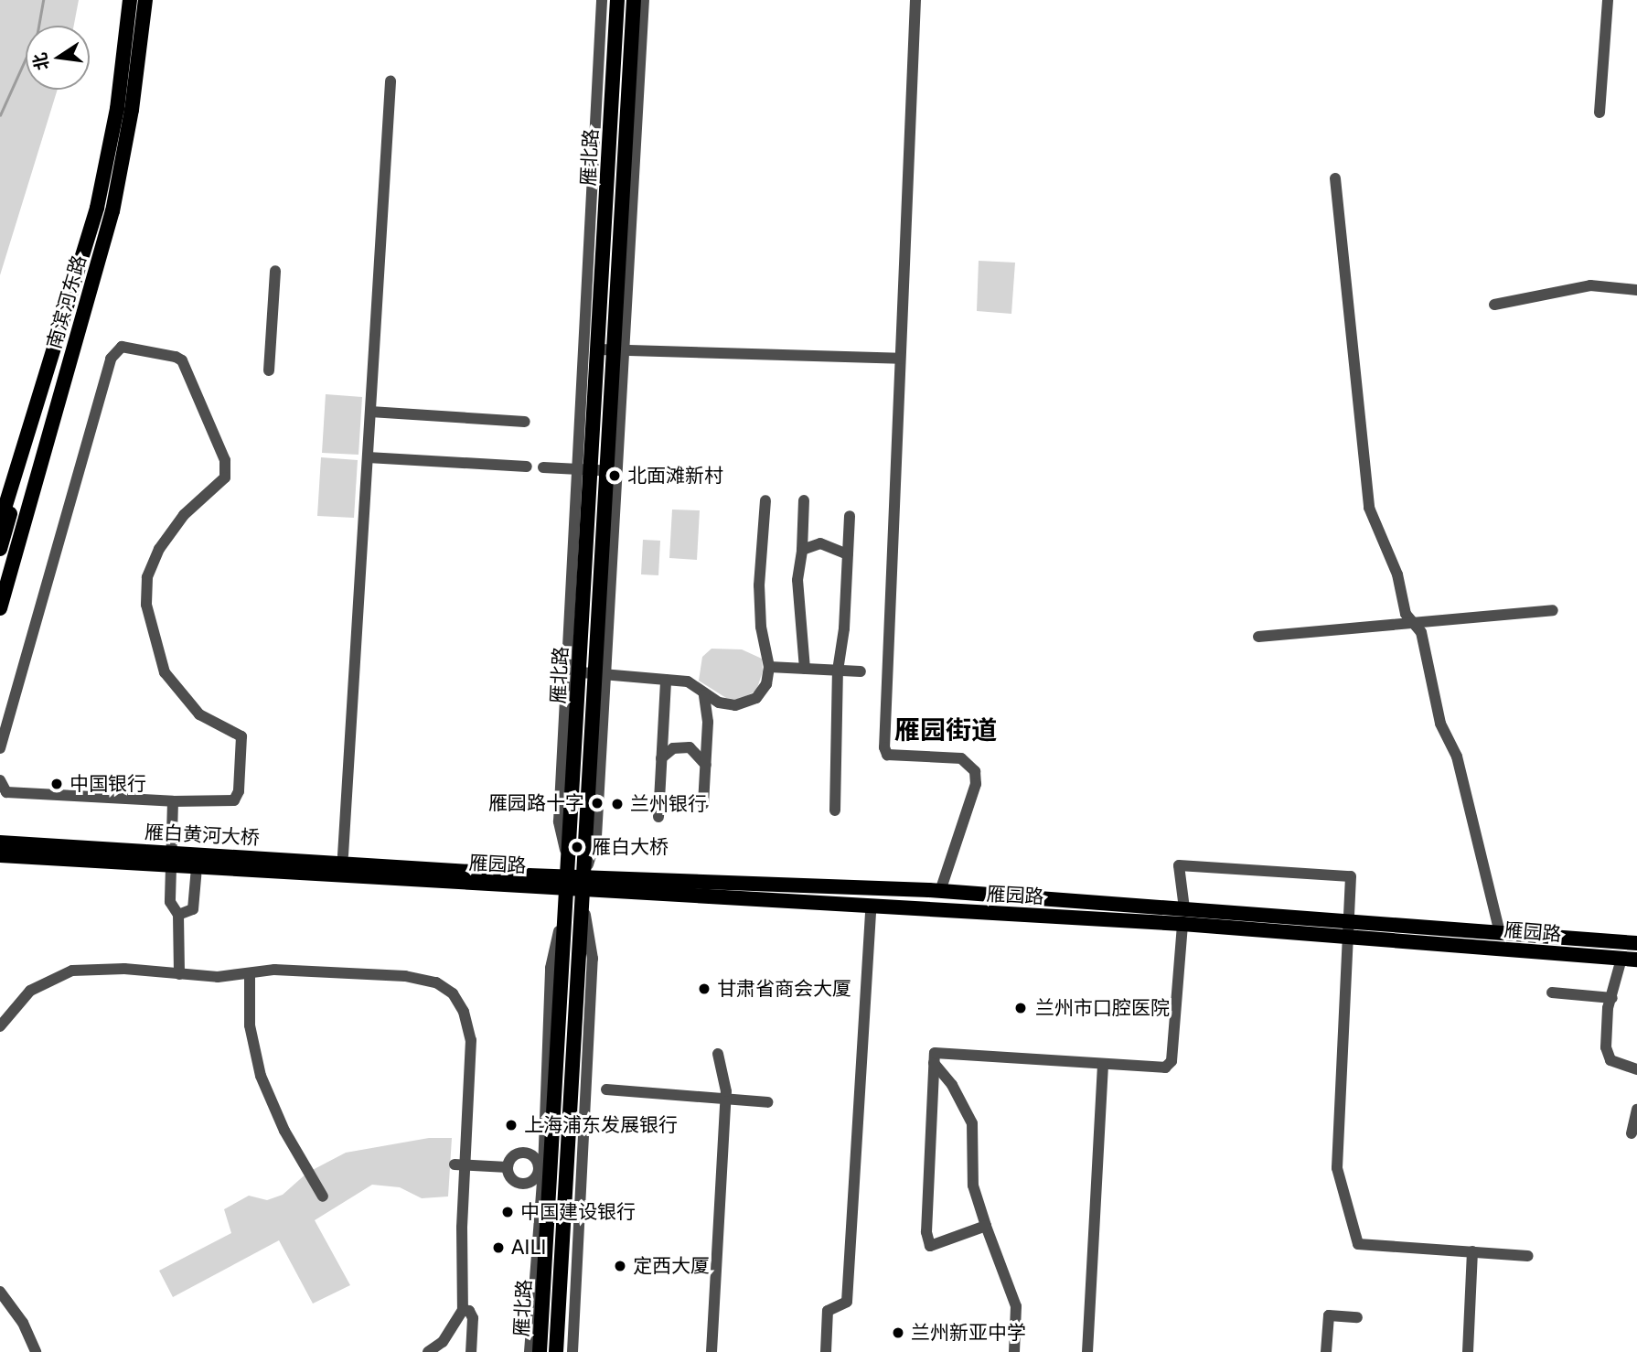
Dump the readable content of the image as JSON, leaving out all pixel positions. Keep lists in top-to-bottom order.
{
  "streets": {
    "main road": [
      "雁北路",
      "南滨河东路",
      "雁白黄河大桥",
      "雁园路"
    ]
  },
  "crossings": [
    ["雁北路", "雁园路"],
    ["雁白黄河大桥", "雁园路"]
  ],
  "districts": ["雁园街道"],
  "places": [
    "北面滩新村",
    "中国银行",
    "雁园路十字",
    "兰州银行",
    "雁白大桥",
    "甘肃省商会大厦",
    "兰州市口腔医院",
    "上海浦东发展银行",
    "中国建设银行",
    "AILI",
    "定西大厦",
    "兰州新亚中学"
  ],
  "north": "left"
}
